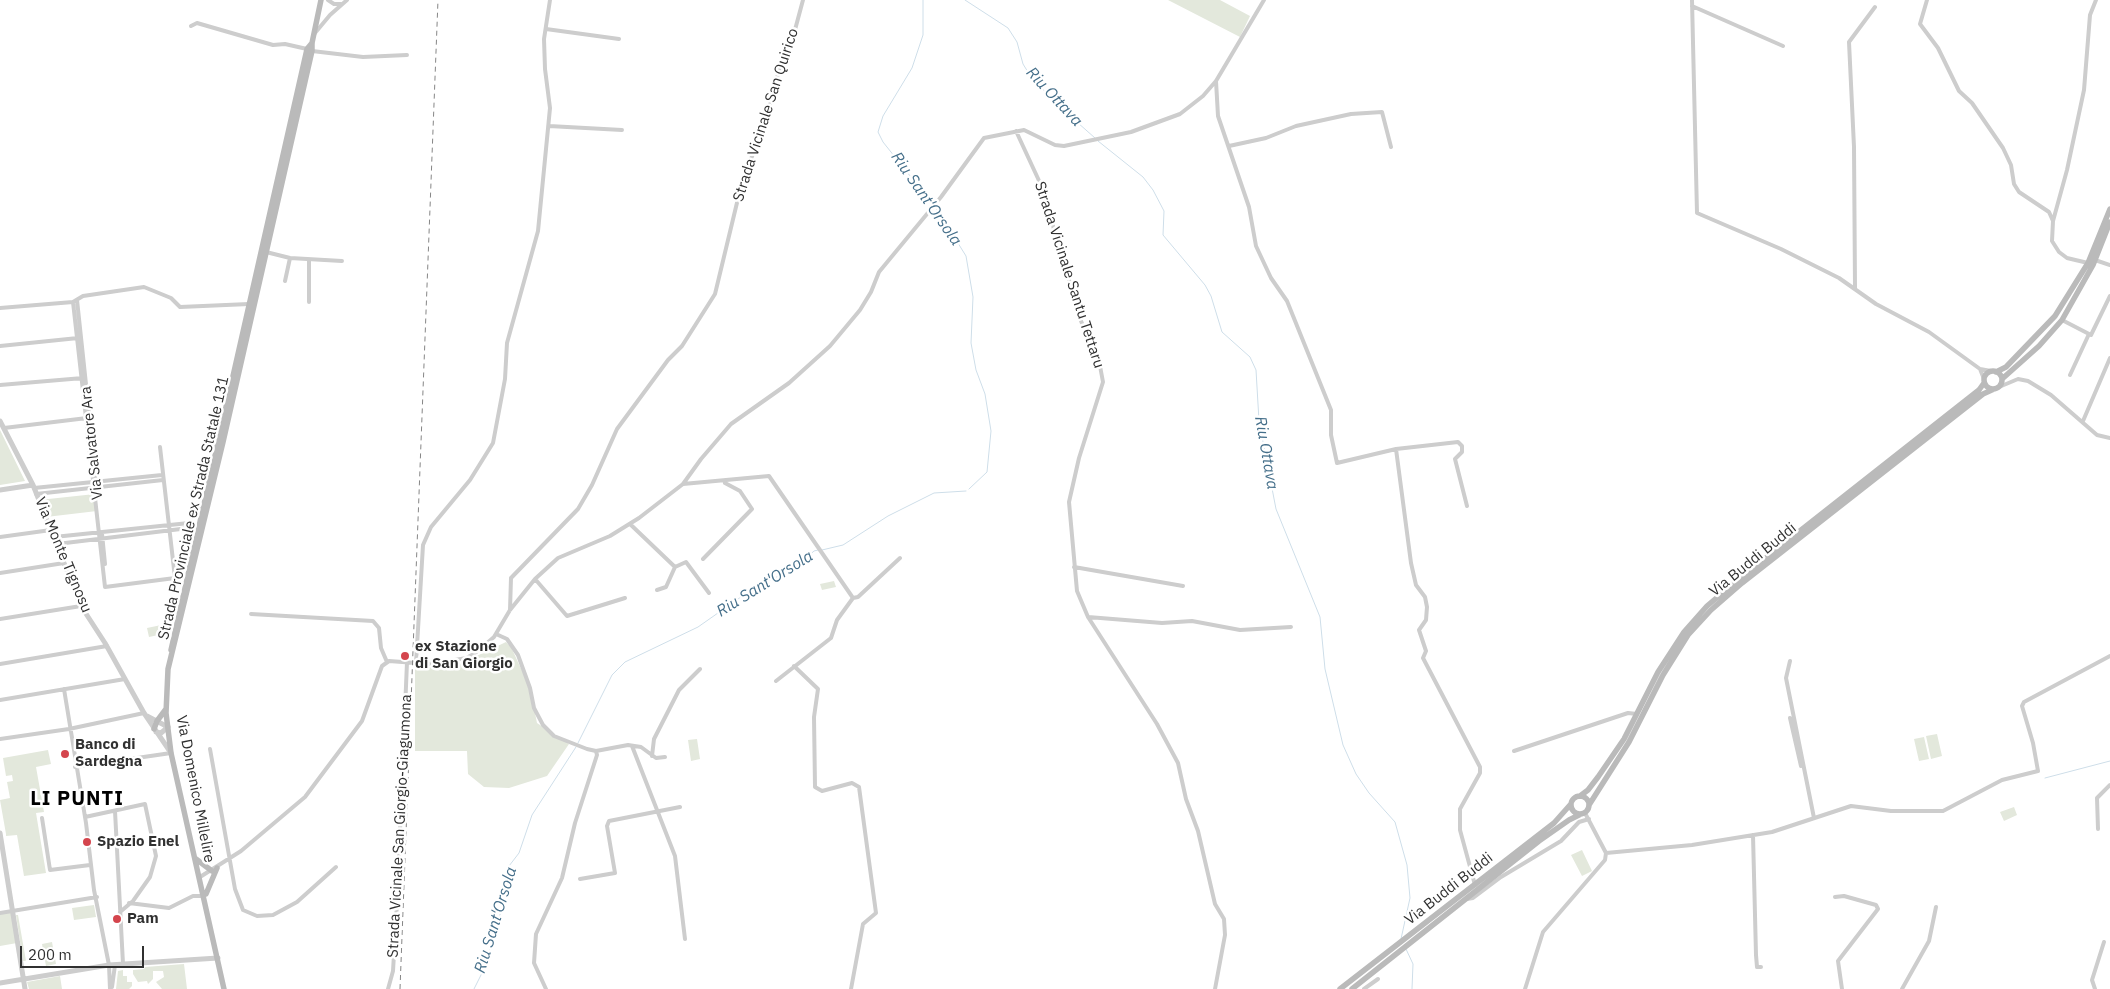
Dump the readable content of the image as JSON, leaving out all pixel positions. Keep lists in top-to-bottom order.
{
  "streets": {
    "main road": ["Strada Provinciale ex Strada Statale 131", "Via Buddi Buddi", "Via Domenico Millelire"],
    "street": [
      "Strada Vicinale San Quirico",
      "Strada Vicinale Santu Tettaru",
      "Via Salvatore Ara",
      "Via Monte Tignosu",
      "Strada Vicinale San Giorgio-Giagumona"
    ]
  },
  "crossings": [
    ["Strada Provinciale ex Strada Statale 131", "Via Domenico Millelire"],
    ["Via Monte Tignosu", "Via Domenico Millelire"]
  ],
  "districts": ["LI PUNTI"],
  "water": ["Riu Ottava", "Riu Sant'Orsola"],
  "places": [
    "ex Stazione di San Giorgio",
    "Banco di Sardegna",
    "Spazio Enel",
    "Pam"
  ],
  "scale_bar": "200 m"
}
